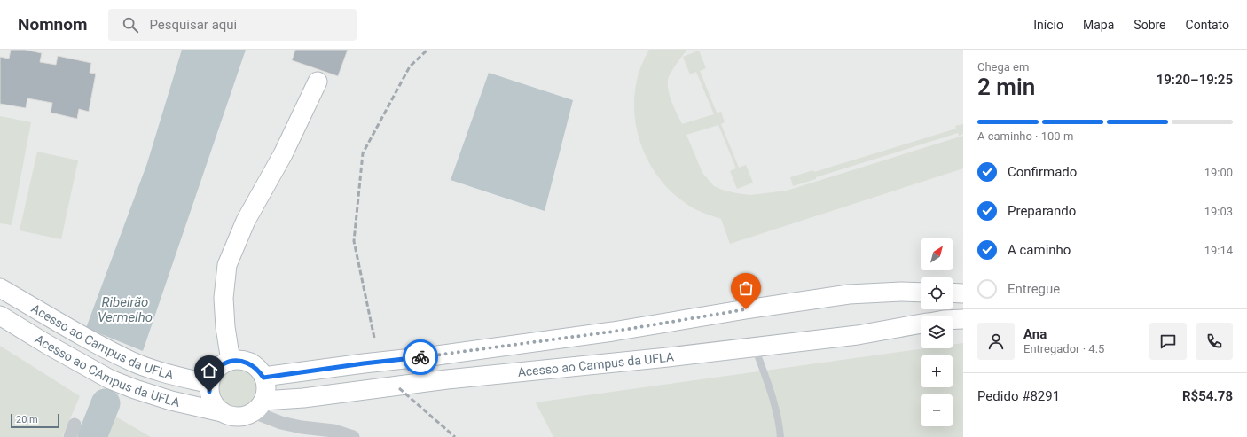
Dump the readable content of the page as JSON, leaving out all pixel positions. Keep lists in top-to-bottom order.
{
  "streets": {
    "street": ["Acesso ao Campus da UFLA", "Acesso ao CAmpus da UFLA"]
  },
  "crossings": [
    ["Acesso ao Campus da UFLA", "Acesso ao CAmpus da UFLA"]
  ],
  "water": ["Ribeirão Vermelho"],
  "scale_bar": "20 m",
  "north": "top right",
  "page": {
    "header": "Nomnom",
    "search": "Pesquisar aqui",
    "nav": [
      "Início",
      "Mapa",
      "Sobre",
      "Contato"
    ],
    "heading": ["2 min", "Chega em", "19:20–19:25"],
    "panel": [
      "Ana",
      "Entregador · 4.5",
      "Pedido #8291",
      "R$54.78"
    ],
    "bar": "A caminho · 100 m",
    "list": [
      ["Confirmado", "19:00"],
      ["Preparando", "19:03"],
      ["A caminho", "19:14"],
      "Entregue"
    ],
    "map_buttons": ["+", "−"],
    "scale": "20 m"
  }
}
